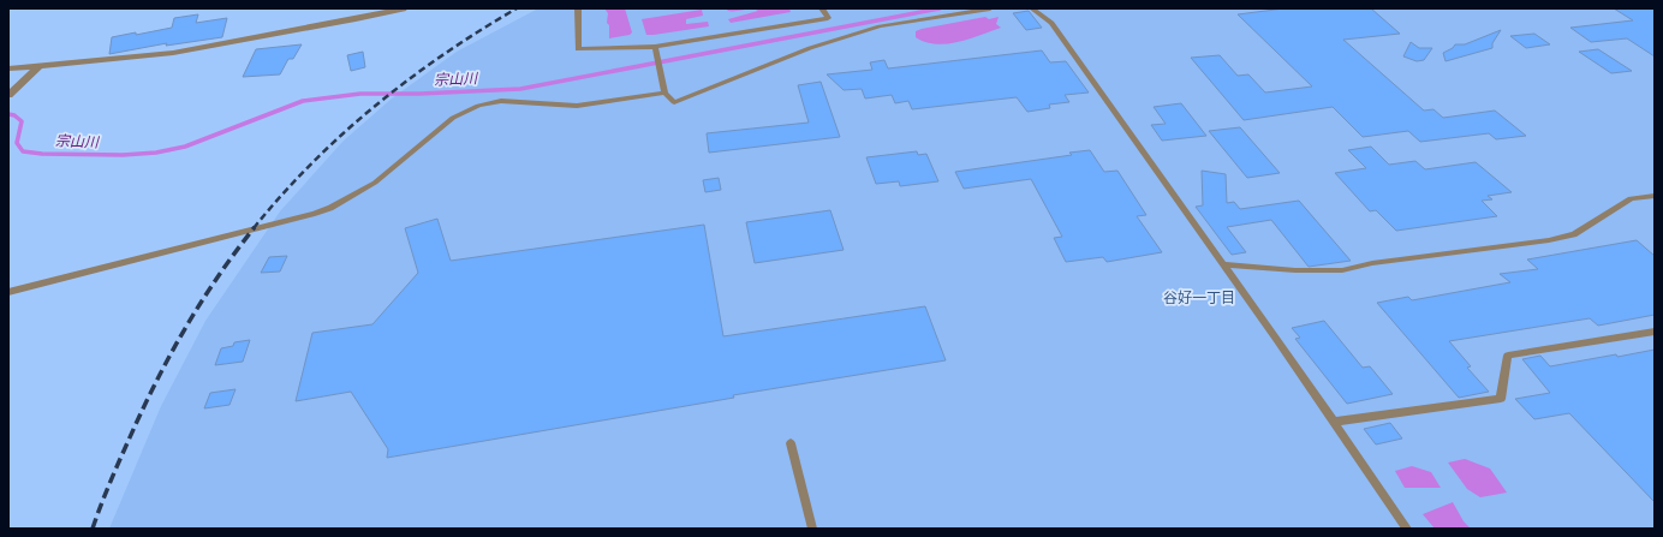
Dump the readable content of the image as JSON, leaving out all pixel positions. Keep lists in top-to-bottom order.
{
  "districts": ["谷好一丁目"],
  "water": ["宗山川"]
}
